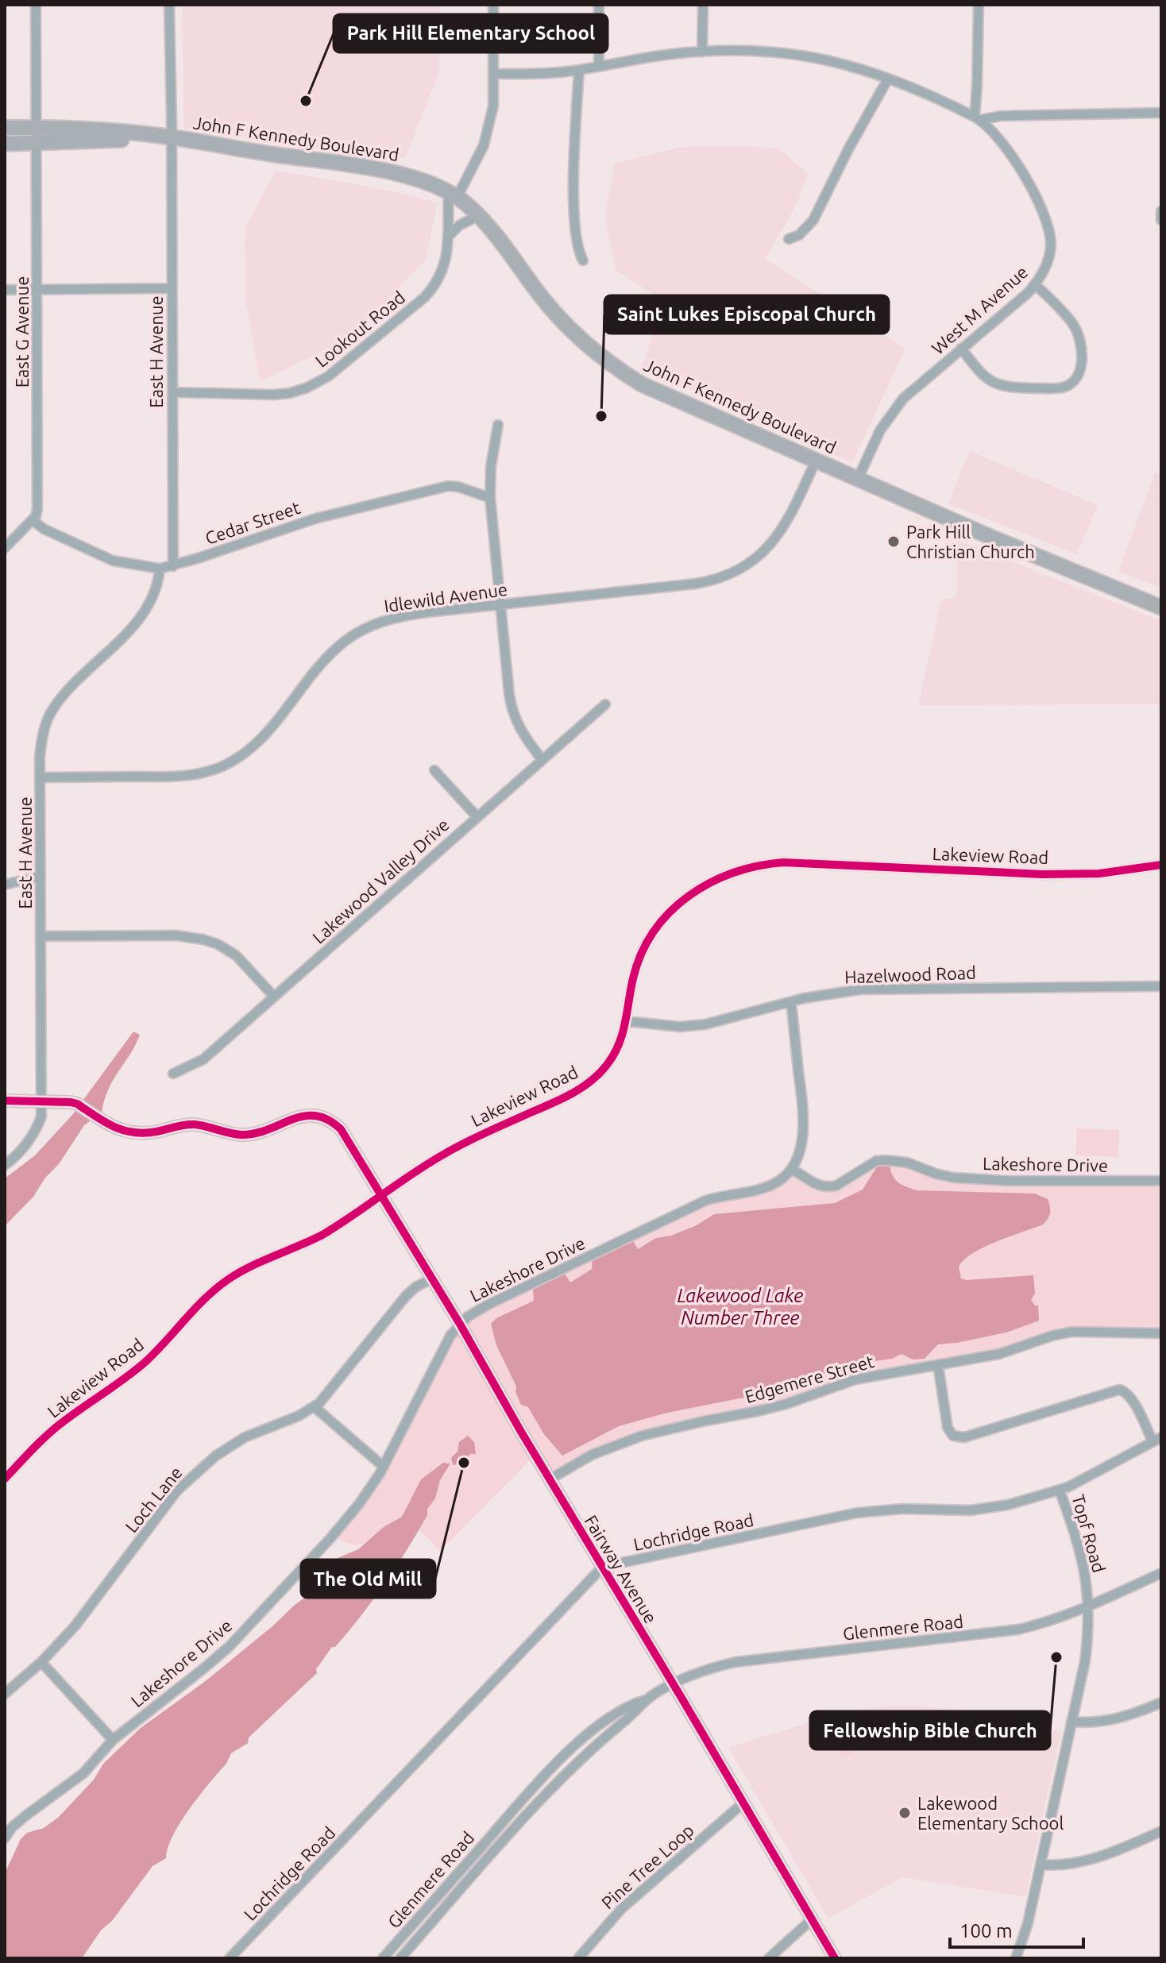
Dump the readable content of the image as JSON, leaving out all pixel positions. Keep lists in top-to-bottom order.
{
  "streets": {
    "main road": ["John F Kennedy Boulevard"],
    "street": [
      "West M Avenue",
      "Lookout Road",
      "East G Avenue",
      "East H Avenue",
      "Cedar Street",
      "Idlewild Avenue",
      "Lakeview Road",
      "Lakewood Valley Drive",
      "Hazelwood Road",
      "Lakeshore Drive",
      "Edgemere Street",
      "Loch Lane",
      "Lochridge Road",
      "Topf Road",
      "Fairway Avenue",
      "Glenmere Road",
      "Pine Tree Loop"
    ]
  },
  "crossings": [
    ["John F Kennedy Boulevard", "West M Avenue"],
    ["John F Kennedy Boulevard", "Lookout Road"],
    ["John F Kennedy Boulevard", "East G Avenue"],
    ["John F Kennedy Boulevard", "East H Avenue"],
    ["John F Kennedy Boulevard", "Idlewild Avenue"],
    ["Lookout Road", "East H Avenue"],
    ["East G Avenue", "Cedar Street"],
    ["East H Avenue", "Cedar Street"],
    ["East H Avenue", "Idlewild Avenue"],
    ["East H Avenue", "Fairway Avenue"],
    ["Lakeview Road", "Hazelwood Road"],
    ["Lakeview Road", "Fairway Avenue"],
    ["Lakeshore Drive", "Fairway Avenue"],
    ["Edgemere Street", "Fairway Avenue"],
    ["Loch Lane", "Fairway Avenue"],
    ["Lochridge Road", "Topf Road"],
    ["Lochridge Road", "Fairway Avenue"],
    ["Topf Road", "Glenmere Road"],
    ["Fairway Avenue", "Glenmere Road"],
    ["Fairway Avenue", "Pine Tree Loop"]
  ],
  "water": ["Lakewood Lake Number Three"],
  "places": [
    "Park Hill Elementary School",
    "Saint Lukes Episcopal Church",
    "Park Hill Christian Church",
    "The Old Mill",
    "Fellowship Bible Church",
    "Lakewood Elementary School"
  ],
  "scale_bar": "100 m"
}
